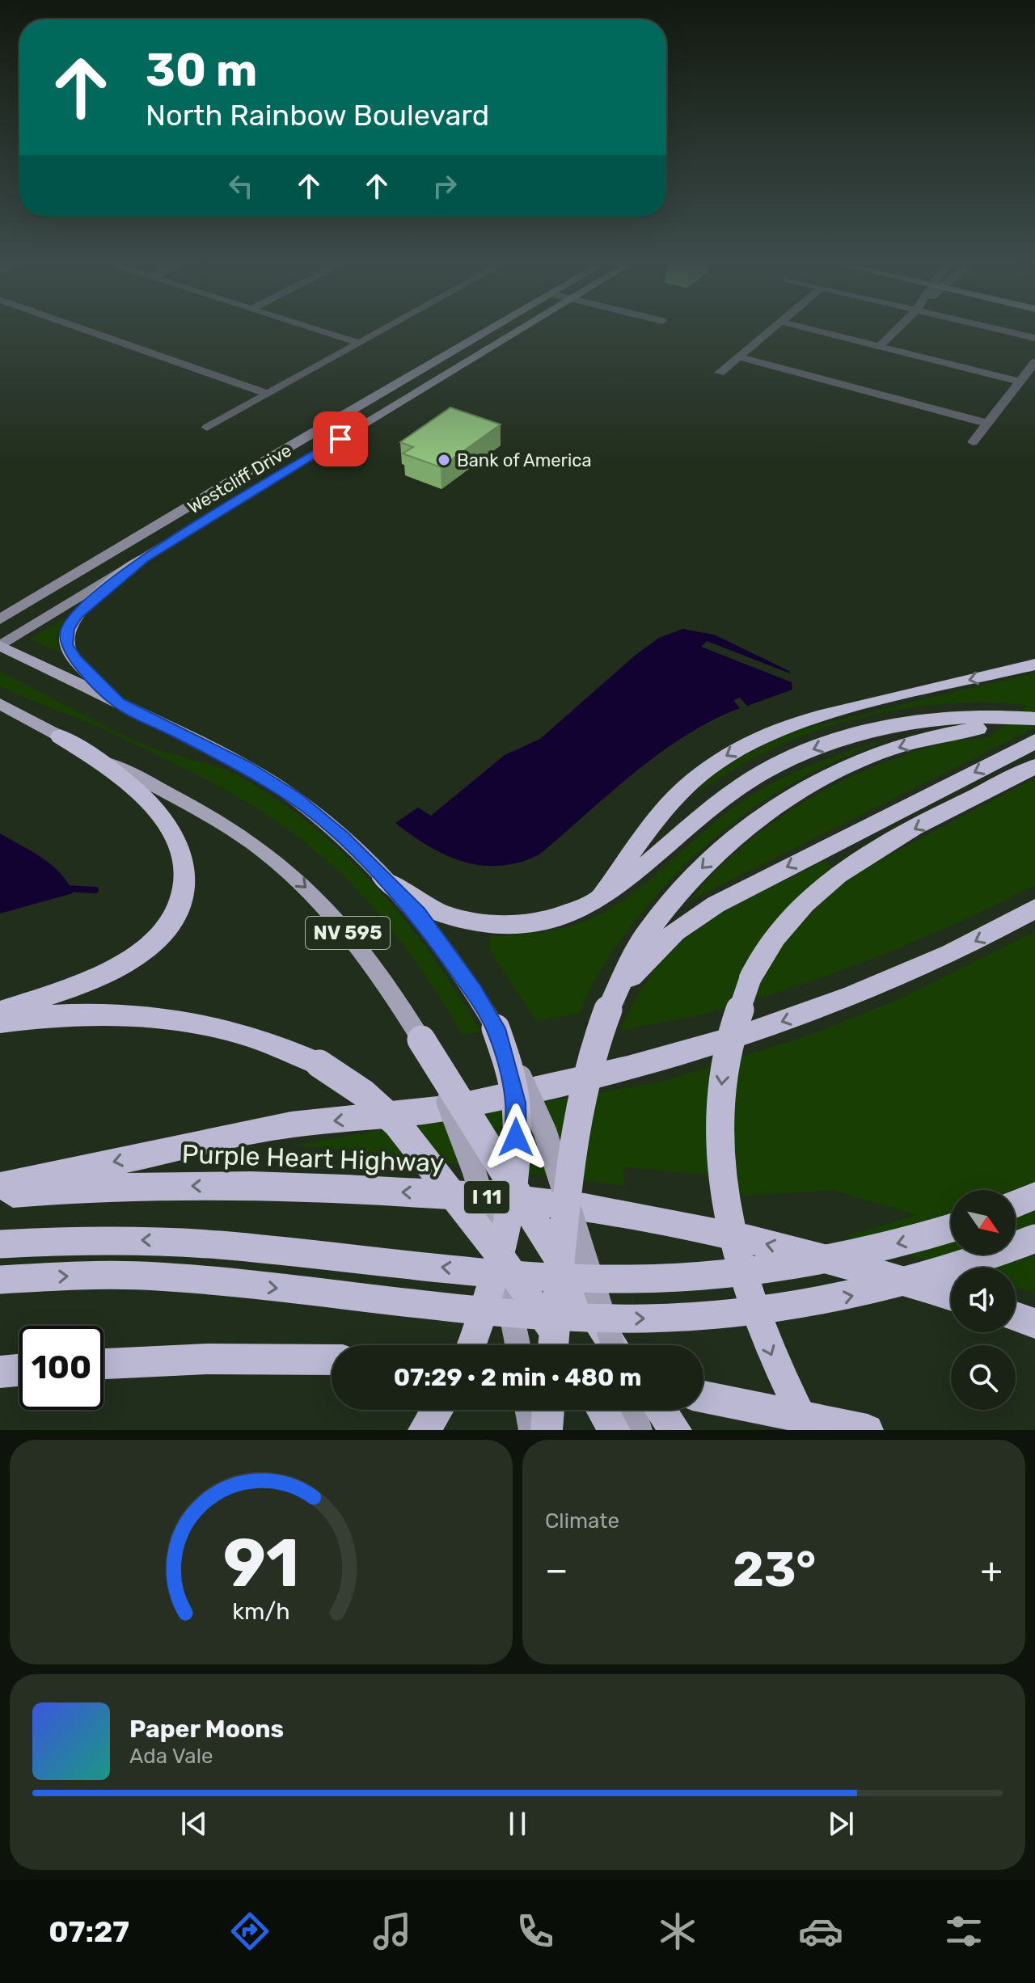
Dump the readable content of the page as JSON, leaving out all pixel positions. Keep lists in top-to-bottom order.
{
  "streets": {
    "highway": ["Purple Heart Highway", "I 11"],
    "main road": ["Westcliff Drive", "NV 595"]
  },
  "crossings": [
    ["Westcliff Drive", "NV 595"]
  ],
  "places": ["Bank of America"],
  "north": "bottom right",
  "page": {
    "turn": ["30 m", "North Rainbow Boulevard"],
    "limit": "100",
    "trip": "07:29 · 2 min · 480 m",
    "tile": "Climate",
    "heat": ["−", "23°", "+"],
    "song": ["Paper Moons", "Ada Vale"],
    "tabs": "07:27",
    "gauge": ["91", "km/h"]
  }
}
